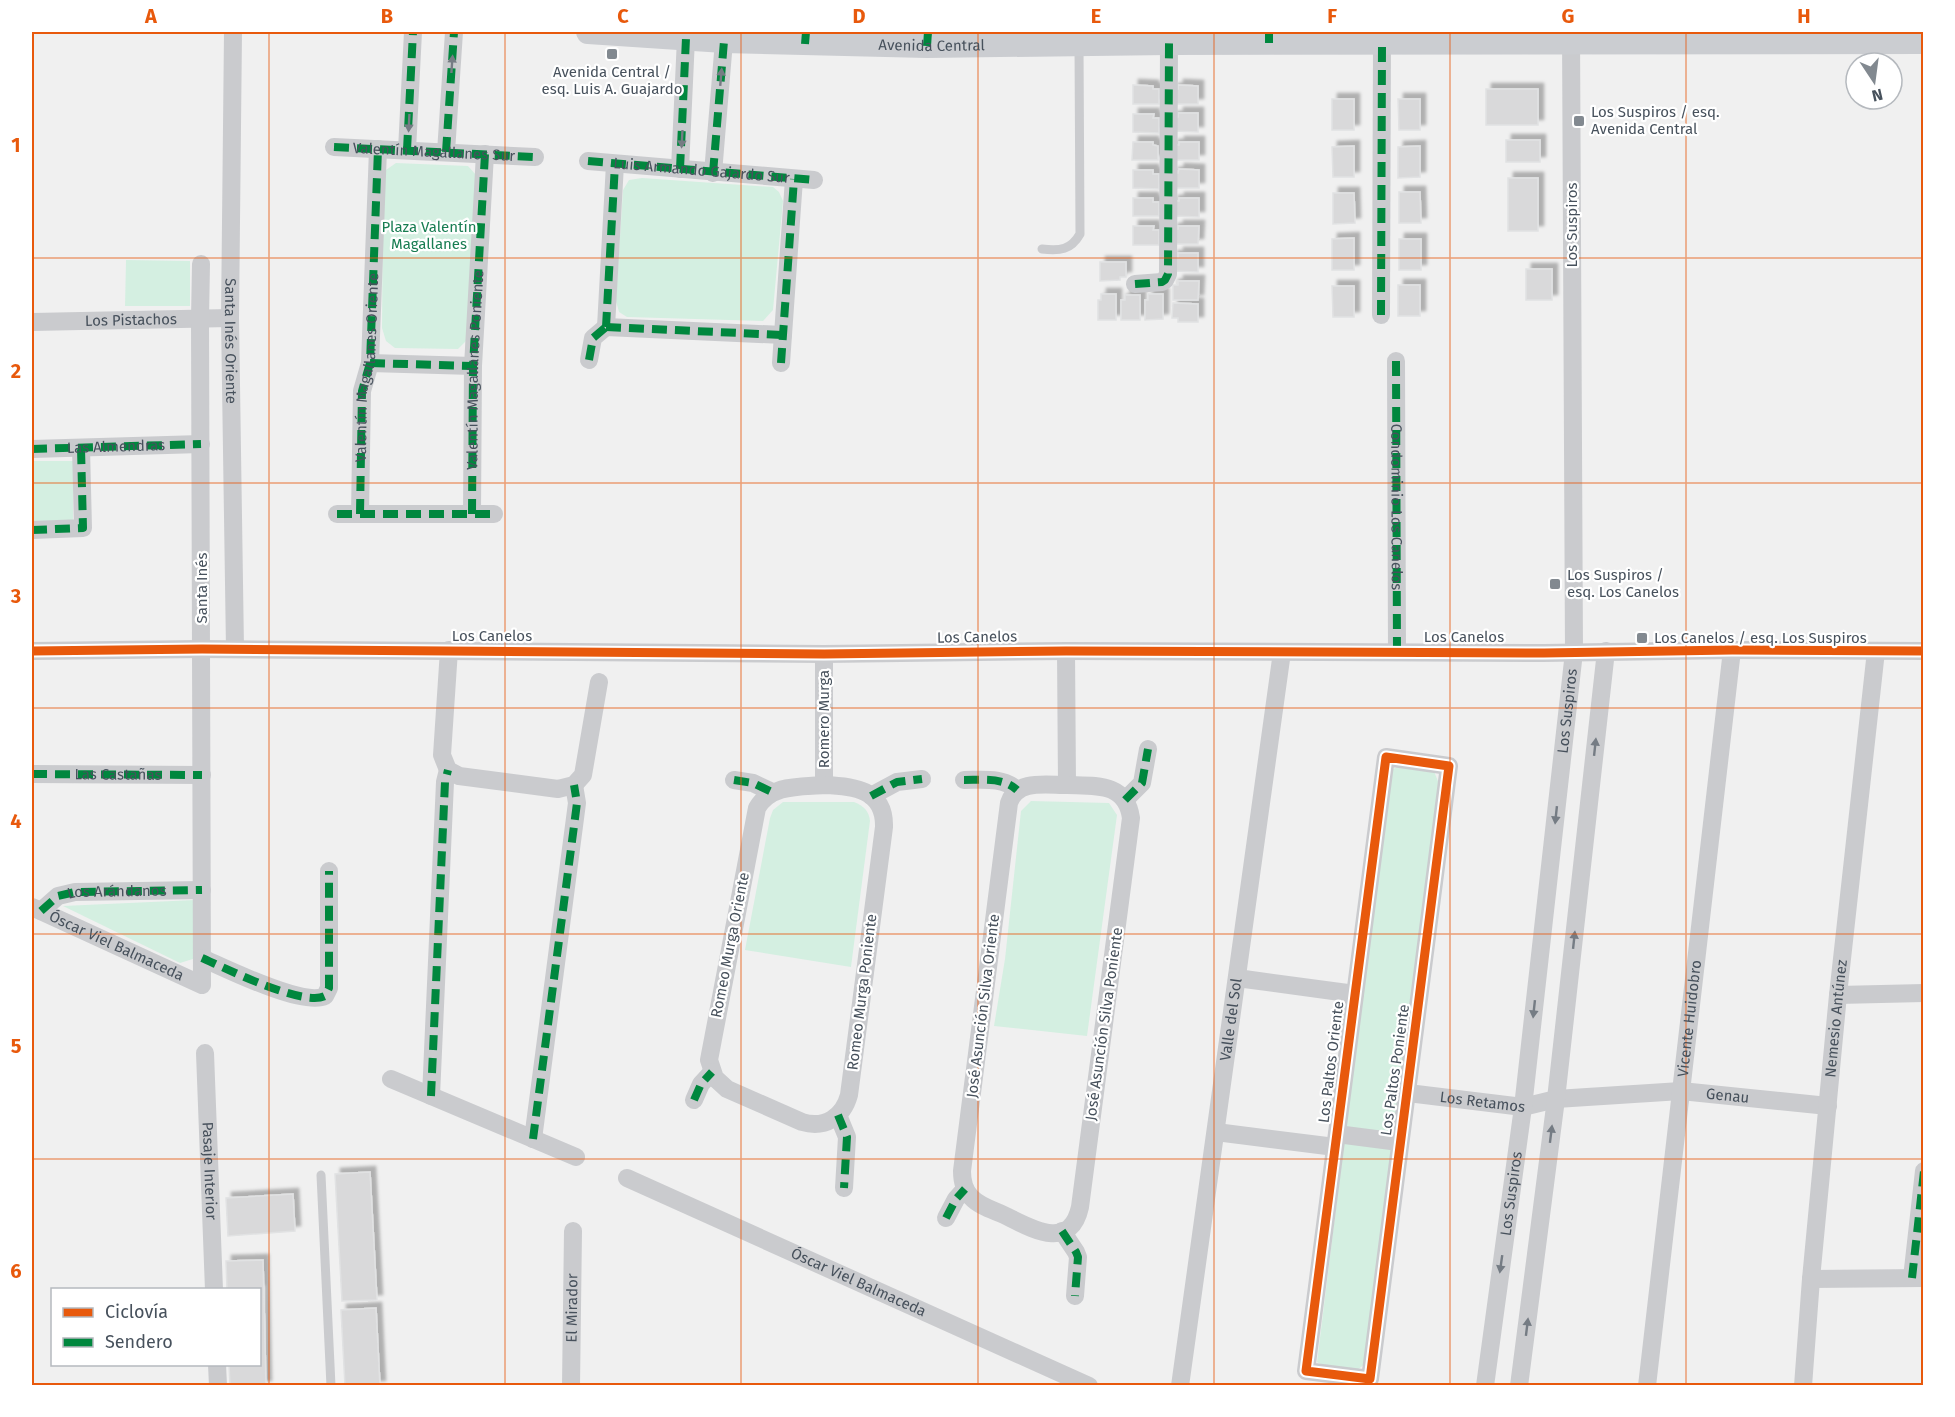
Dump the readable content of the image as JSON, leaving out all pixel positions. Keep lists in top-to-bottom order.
{
  "streets": {
    "street": [
      "Avenida Central",
      "Valentín Magallanes Sur",
      "Luis Armando Gajardo Sur",
      "Los Suspiros",
      "Los Pistachos",
      "Santa Inés Oriente",
      "Valentín Magallanes Oriente",
      "Valentín Magallanes Poniente",
      "Las Almendras",
      "Condominio Los Canelos",
      "Santa Inés",
      "Los Canelos",
      "Romero Murga",
      "Las Castañas",
      "Los Arándanos",
      "Romeo Murga Oriente",
      "Óscar Viel Balmaceda",
      "Romeo Murga Poniente",
      "José Asunción Silva Oriente",
      "Vicente Huidobro",
      "Nemesio Antúnez",
      "Valle del Sol",
      "José Asunción Silva Poniente",
      "Los Paltos Oriente",
      "Los Paltos Poniente",
      "Genau",
      "Los Retamos",
      "Pasaje Interior",
      "El Mirador"
    ]
  },
  "crossings": [
    ["Avenida Central", "Los Suspiros"],
    ["Valentín Magallanes Sur", "Valentín Magallanes Oriente"],
    ["Valentín Magallanes Sur", "Valentín Magallanes Poniente"],
    ["Los Suspiros", "Los Canelos"],
    ["Los Suspiros", "Los Retamos"],
    ["Los Pistachos", "Santa Inés Oriente"],
    ["Los Pistachos", "Santa Inés"],
    ["Santa Inés Oriente", "Los Canelos"],
    ["Las Almendras", "Santa Inés"],
    ["Condominio Los Canelos", "Los Canelos"],
    ["Santa Inés", "Los Canelos"],
    ["Santa Inés", "Las Castañas"],
    ["Santa Inés", "Los Arándanos"],
    ["Santa Inés", "Óscar Viel Balmaceda"],
    ["Los Canelos", "Romero Murga"],
    ["Los Canelos", "Vicente Huidobro"],
    ["Los Canelos", "Nemesio Antúnez"],
    ["Los Canelos", "Valle del Sol"],
    ["Los Arándanos", "Óscar Viel Balmaceda"],
    ["Vicente Huidobro", "Genau"],
    ["Nemesio Antúnez", "Genau"],
    ["Los Paltos Oriente", "Los Paltos Poniente"],
    ["Los Paltos Poniente", "Los Retamos"],
    ["Genau", "Los Retamos"]
  ],
  "parks": ["Plaza Valentín Magallanes"],
  "places": {
    "transit": [
      "Avenida Central / esq. Luis A. Guajardo",
      "Los Suspiros / esq. Avenida Central",
      "Los Suspiros / esq. Los Canelos",
      "Los Canelos / esq. Los Suspiros"
    ]
  },
  "legend": ["Ciclovía", "Sendero"],
  "north": "bottom",
  "grid": {
    "columns": [
      "A",
      "B",
      "C",
      "D",
      "E",
      "F",
      "G",
      "H"
    ],
    "rows": [
      "1",
      "2",
      "3",
      "4",
      "5",
      "6"
    ]
  }
}
